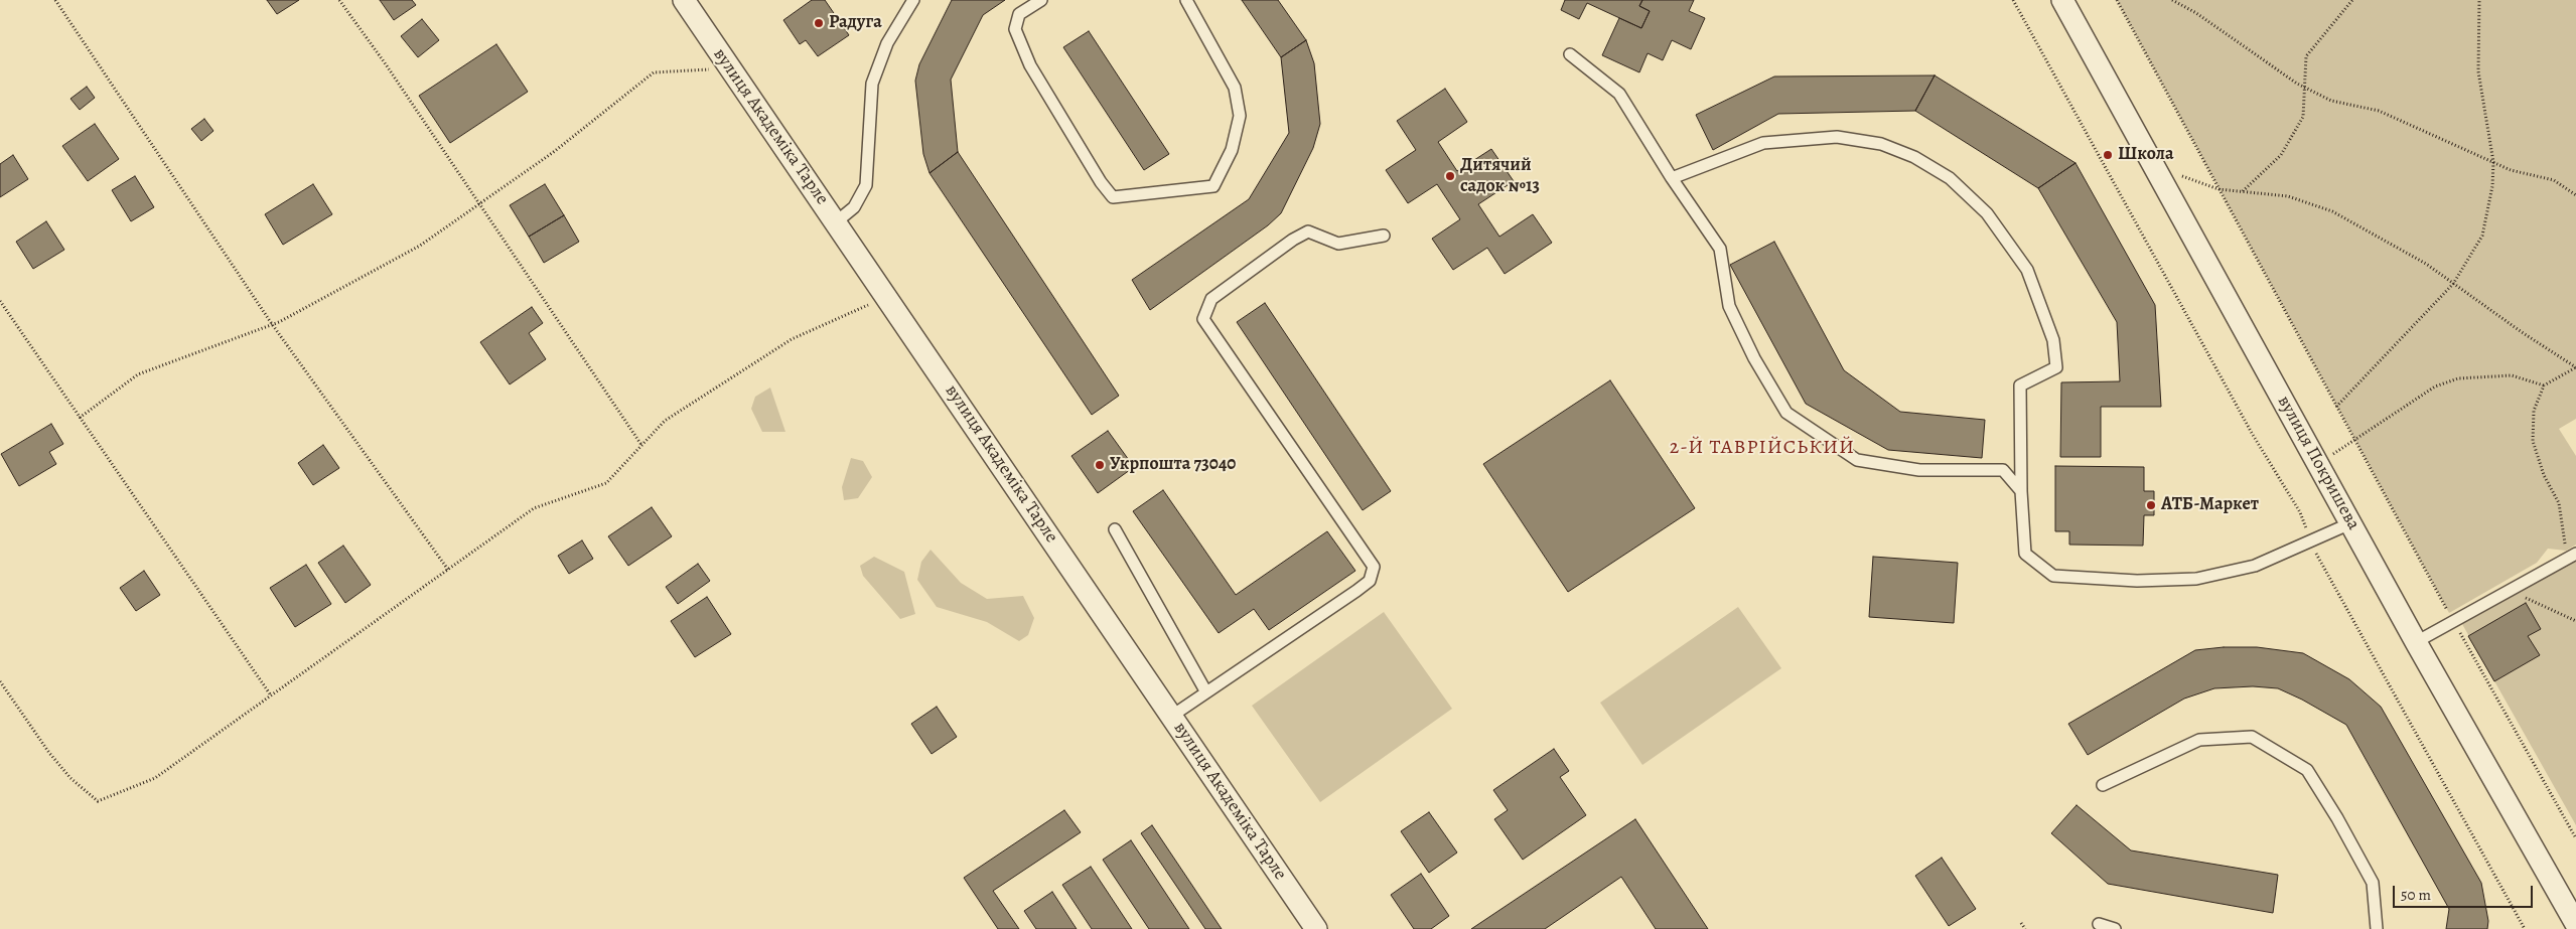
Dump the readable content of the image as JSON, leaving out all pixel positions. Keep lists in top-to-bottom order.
{
  "streets": {
    "street": ["вулиця Академіка Тарле", "вулиця Покришева"]
  },
  "districts": ["2-Й ТАВРІЙСЬКИЙ"],
  "places": [
    "Радуга",
    "Школа",
    "Дитячий садок №13",
    "Укрпошта 73040",
    "АТБ-Маркет"
  ],
  "scale_bar": "50 m"
}
